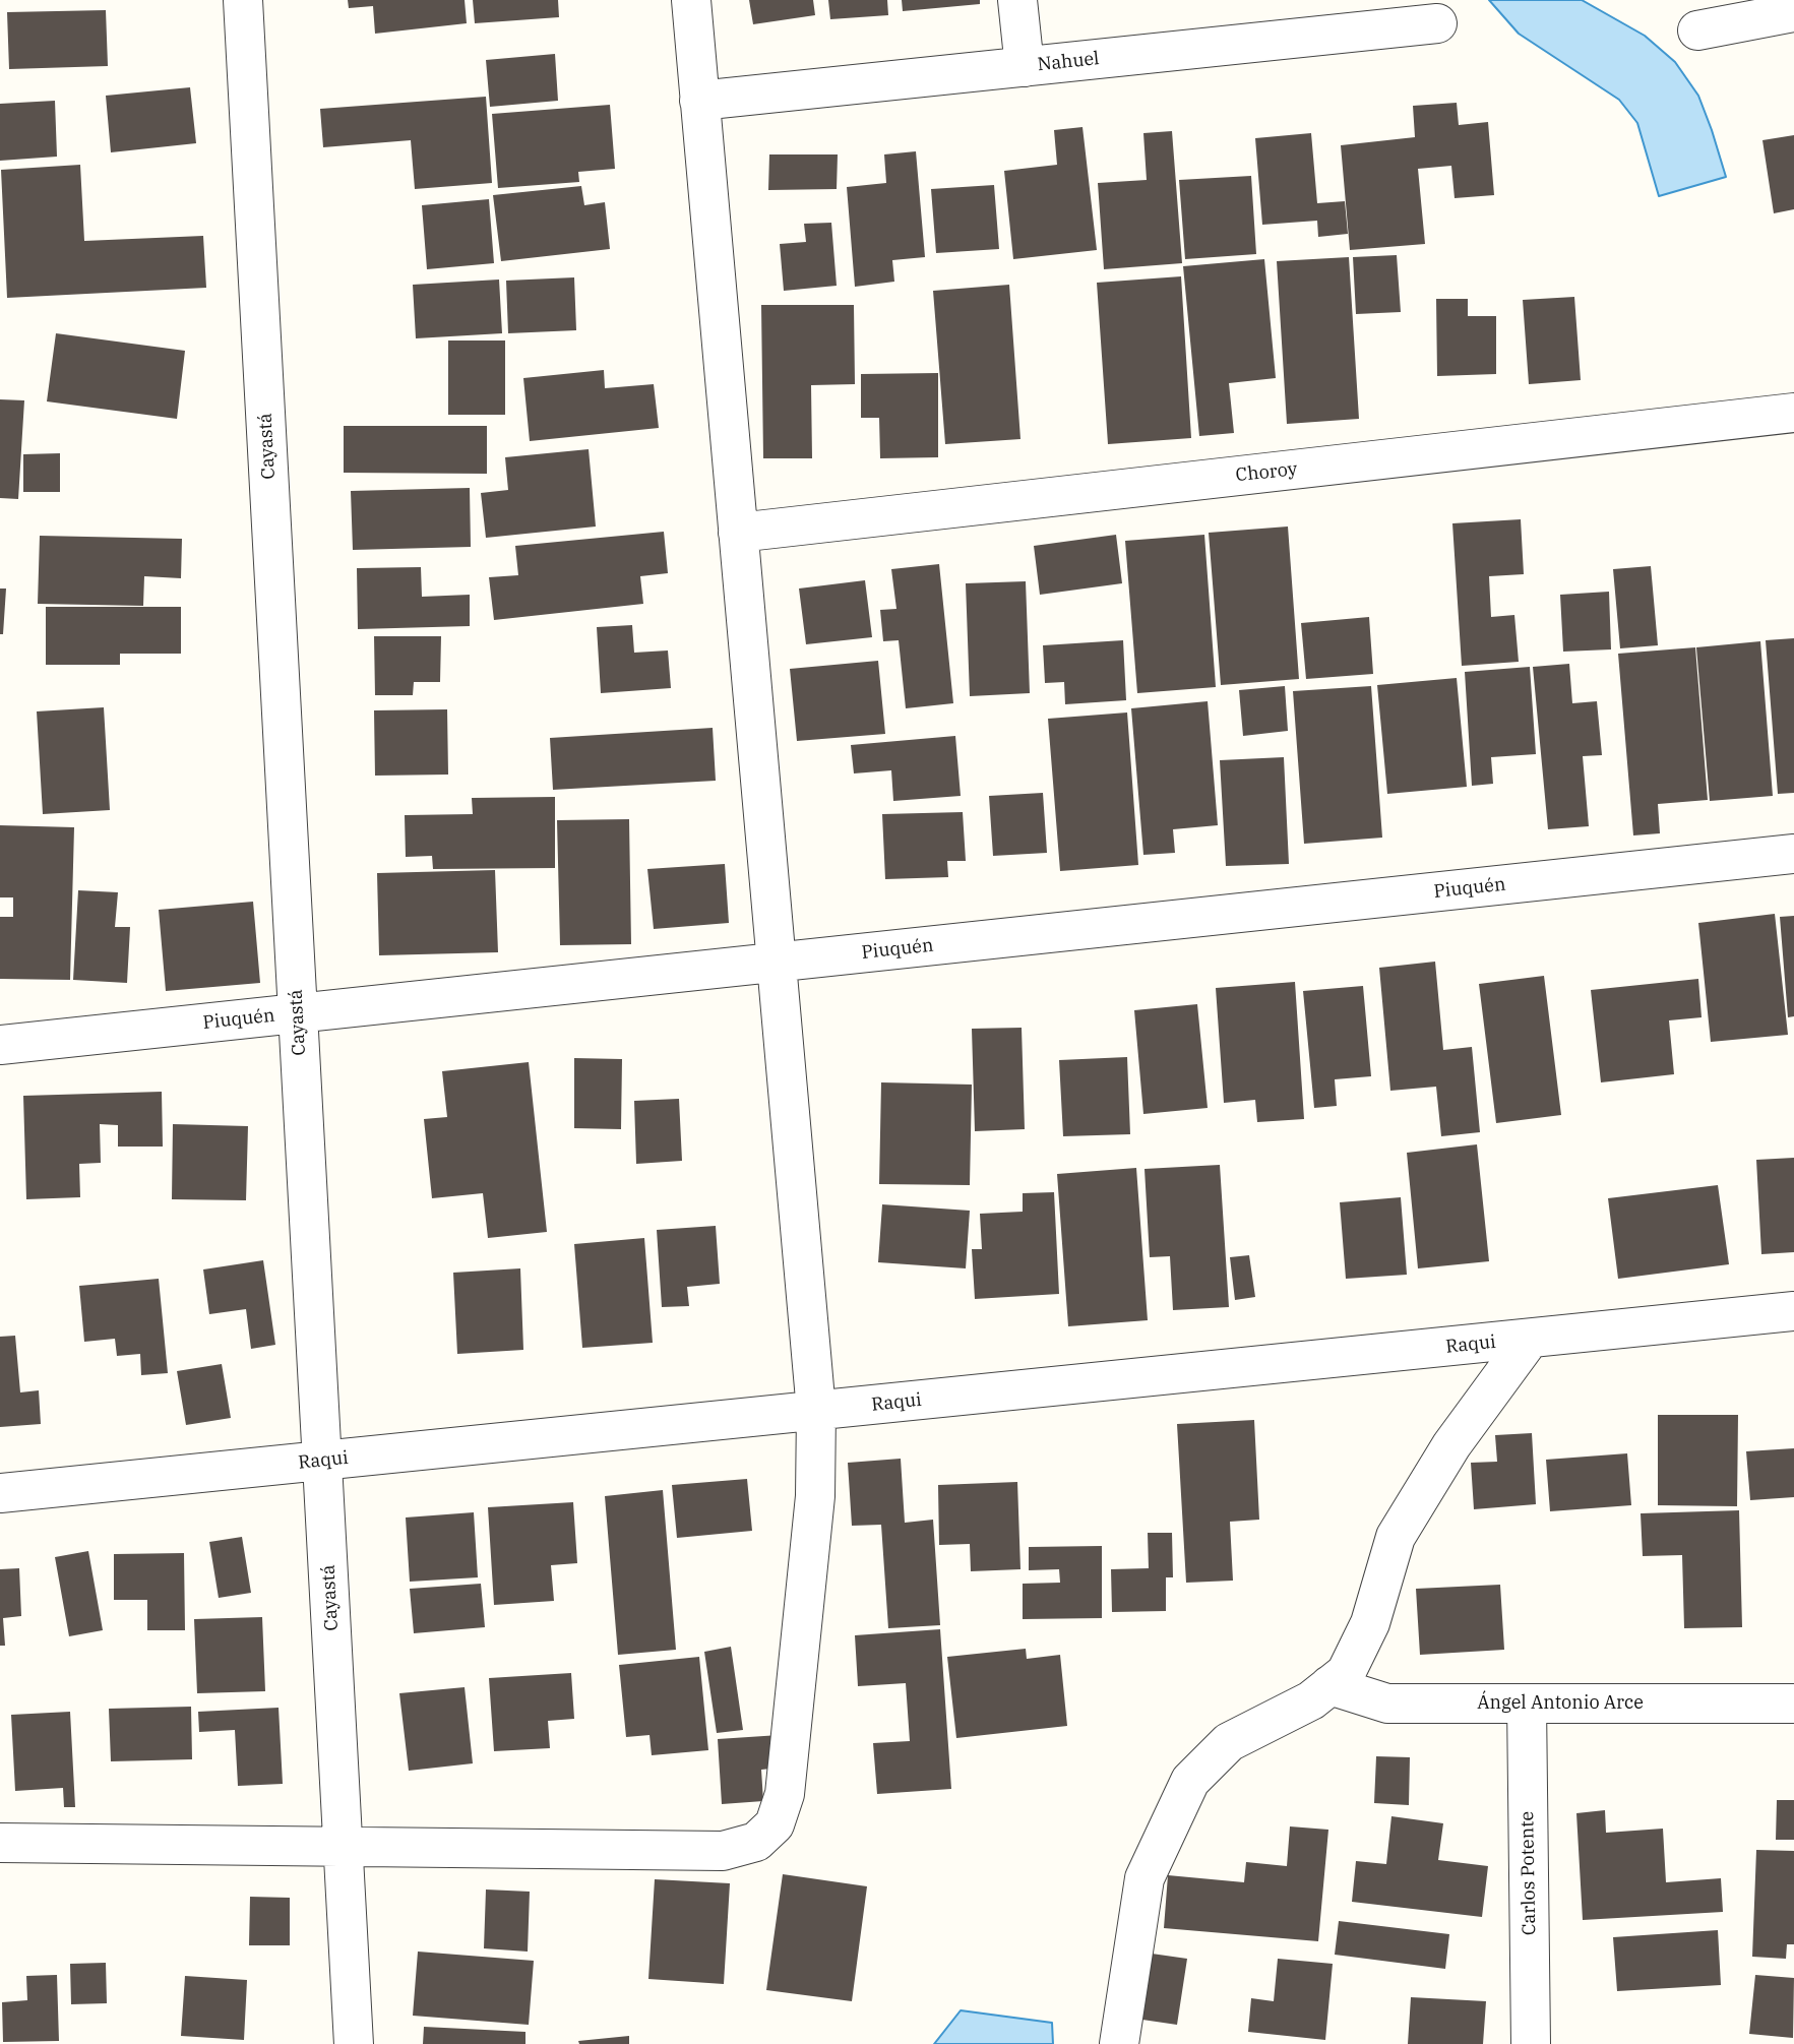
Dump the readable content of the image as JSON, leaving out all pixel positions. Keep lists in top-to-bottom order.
{
  "streets": {
    "lane": [
      "Nahuel",
      "Cayastá",
      "Choroy",
      "Piuquén",
      "Raqui",
      "Ángel Antonio Arce",
      "Carlos Potente"
    ]
  },
  "crossings": [
    ["Cayastá", "Piuquén"],
    ["Cayastá", "Raqui"],
    ["Ángel Antonio Arce", "Carlos Potente"]
  ]
}
